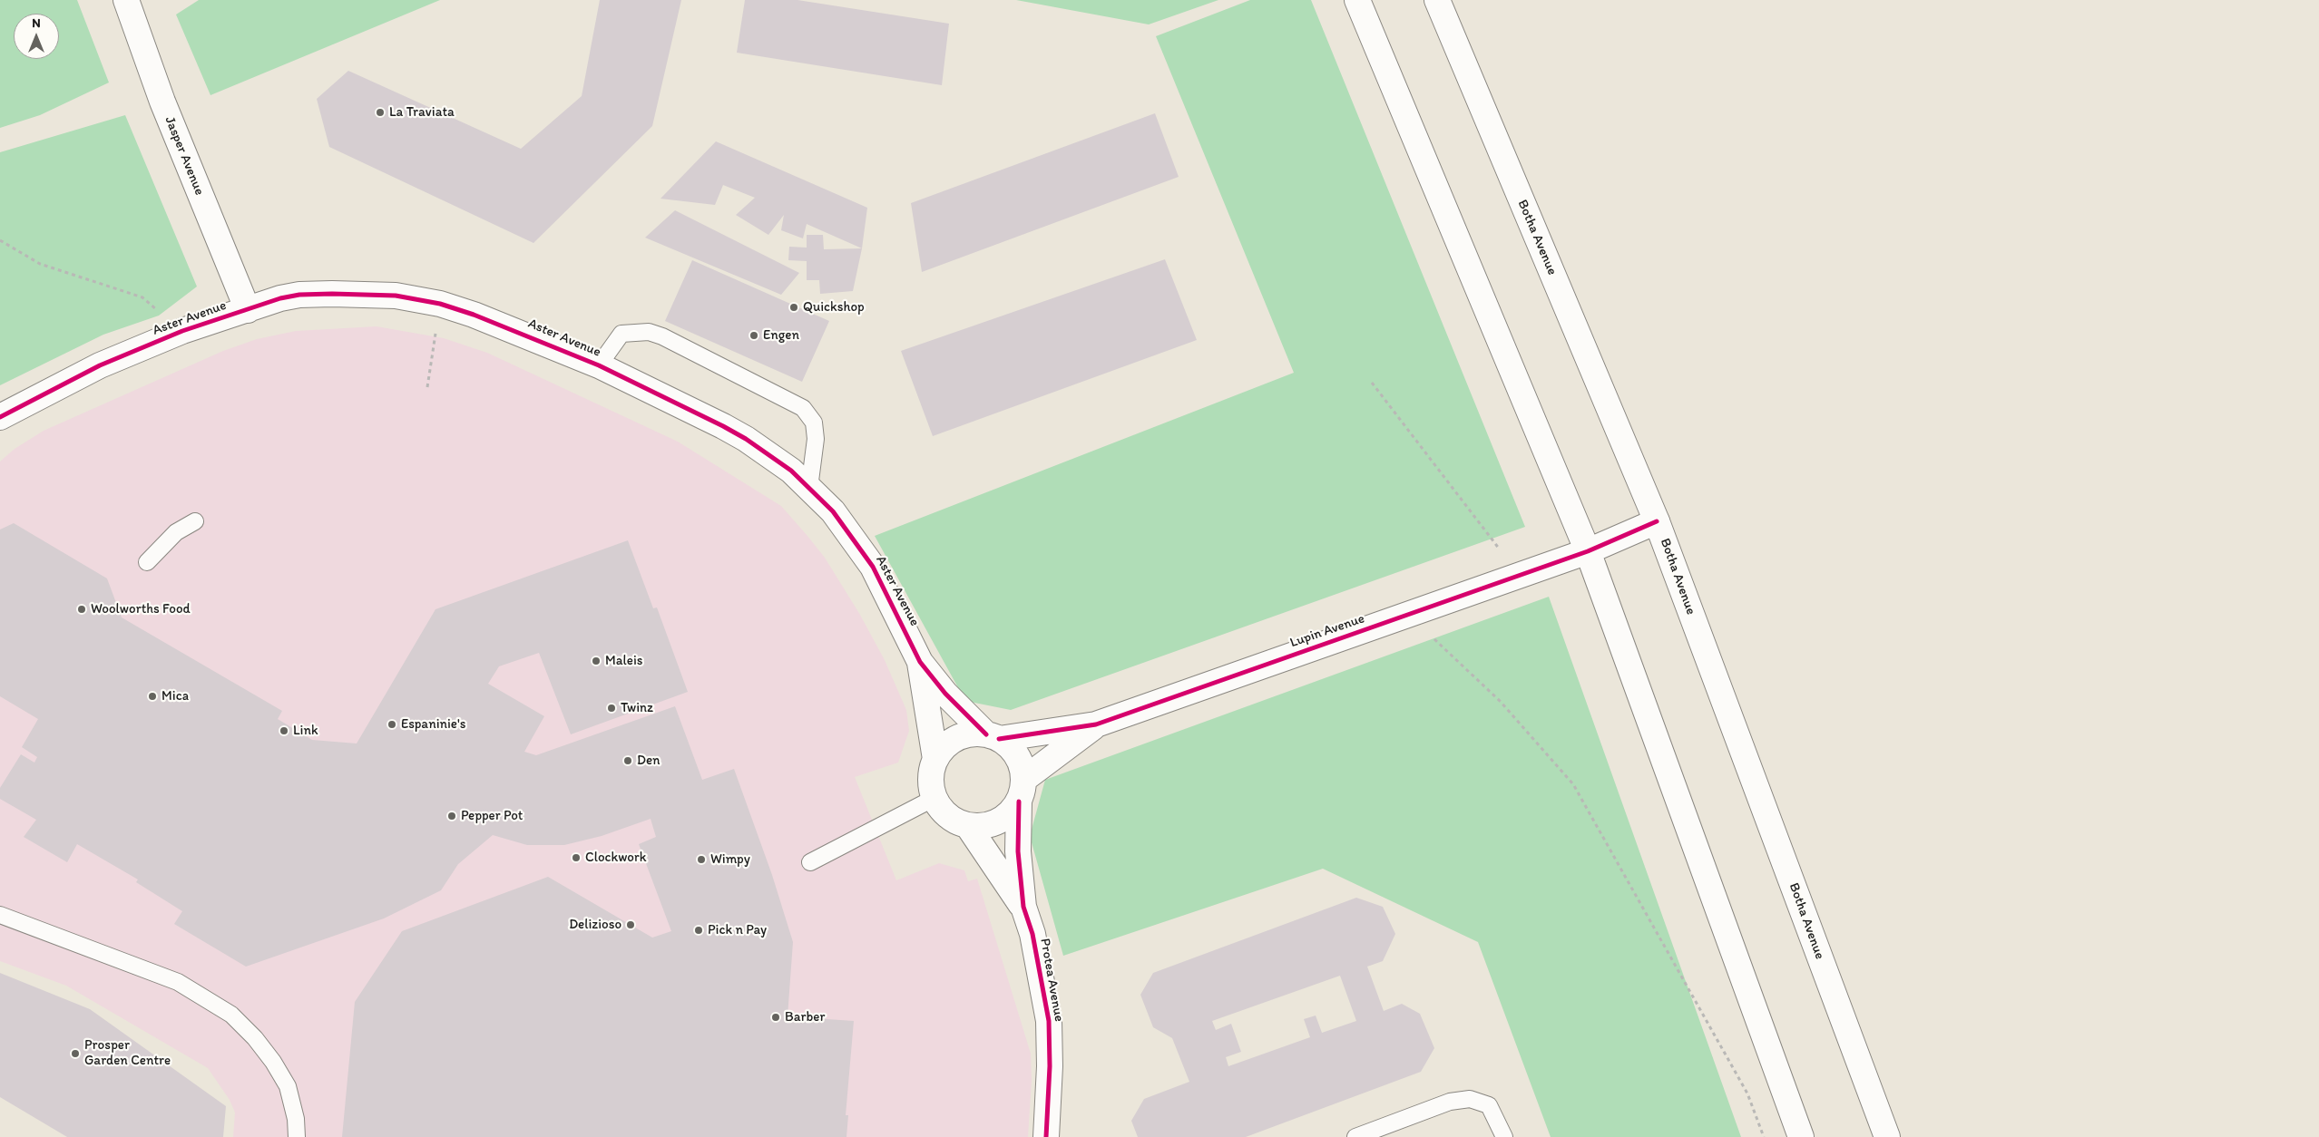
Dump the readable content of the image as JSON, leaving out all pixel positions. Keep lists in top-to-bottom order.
{
  "streets": {
    "street": [
      "Jasper Avenue",
      "Botha Avenue",
      "Aster Avenue",
      "Lupin Avenue",
      "Protea Avenue"
    ]
  },
  "crossings": [
    ["Jasper Avenue", "Aster Avenue"],
    ["Botha Avenue", "Lupin Avenue"],
    ["Aster Avenue", "Lupin Avenue"],
    ["Aster Avenue", "Protea Avenue"],
    ["Lupin Avenue", "Protea Avenue"]
  ],
  "places": [
    "La Traviata",
    "Quickshop",
    "Engen",
    "Woolworths Food",
    "Maleis",
    "Mica",
    "Twinz",
    "Espaninie's",
    "Link",
    "Den",
    "Pepper Pot",
    "Clockwork",
    "Wimpy",
    "Delizioso",
    "Pick n Pay",
    "Barber",
    "Prosper Garden Centre"
  ],
  "north": "top"
}
